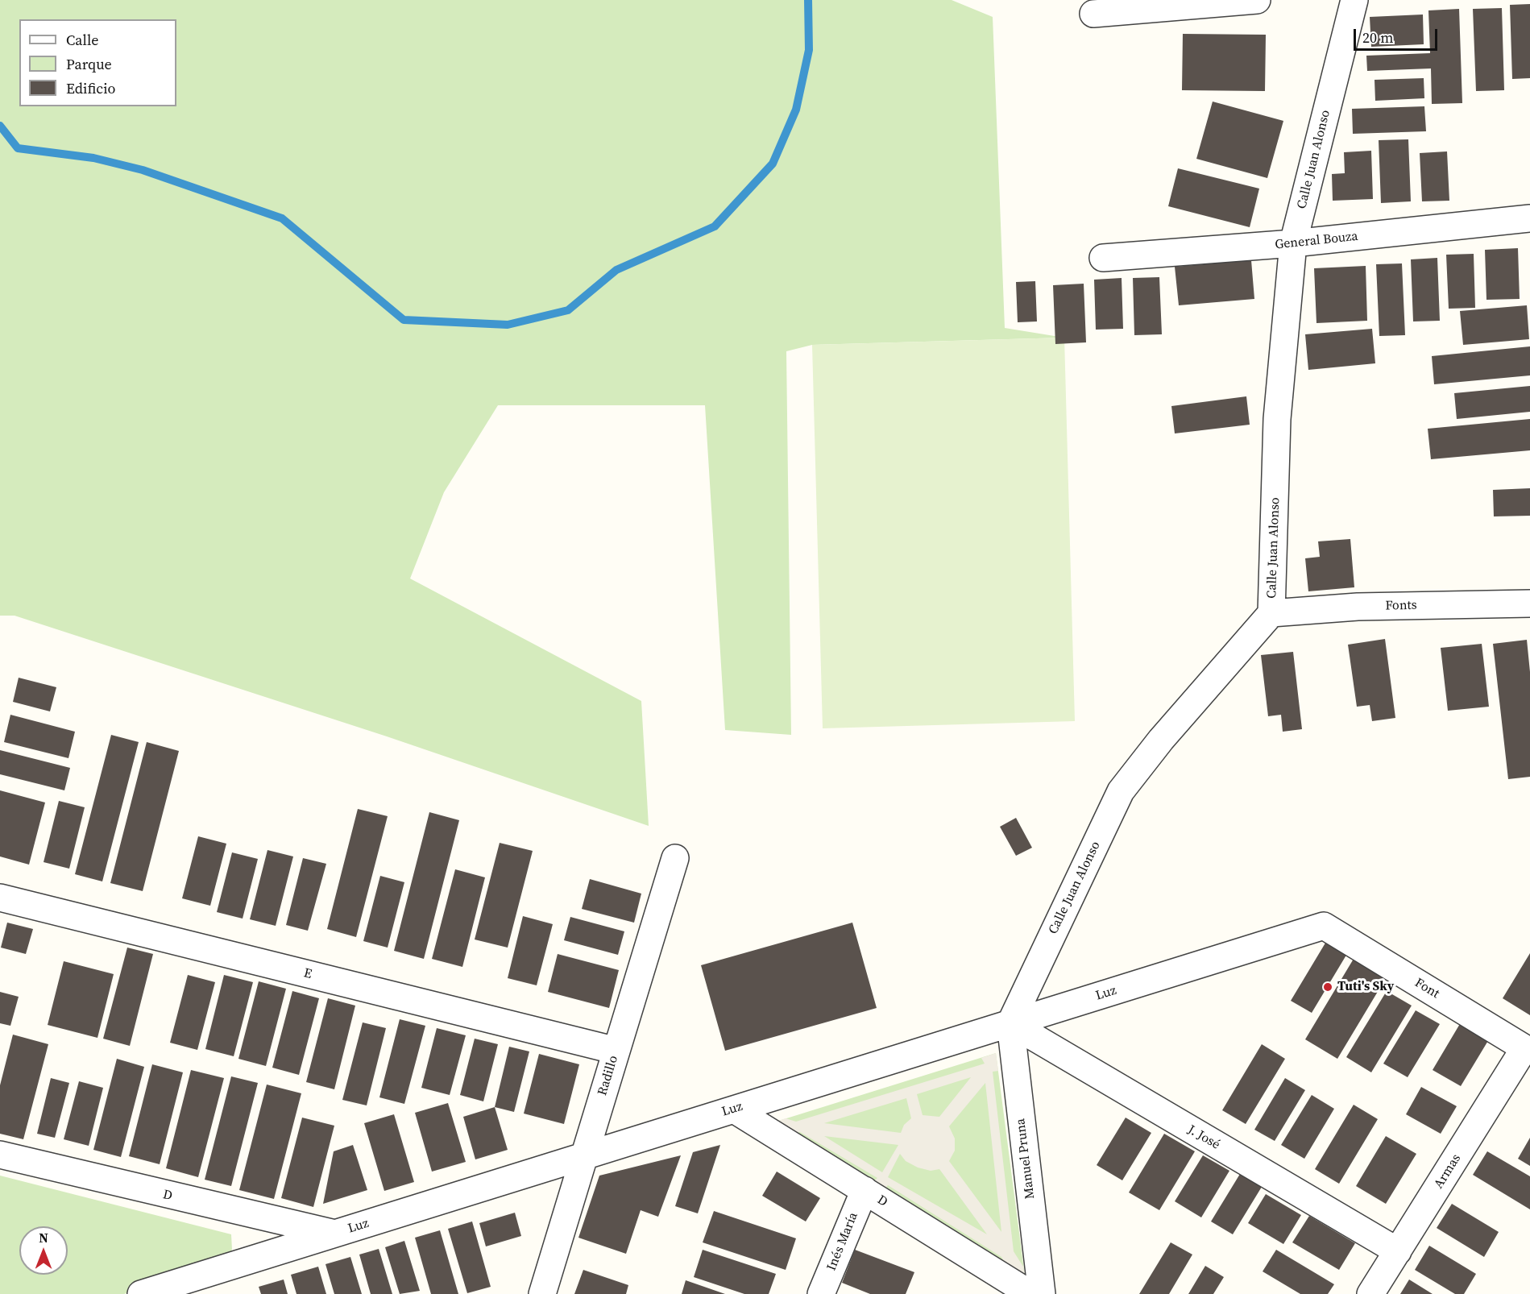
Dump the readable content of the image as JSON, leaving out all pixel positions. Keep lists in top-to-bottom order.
{
  "streets": {
    "street": [
      "Calle Juan Alonso",
      "General Bouza",
      "Fonts",
      "E",
      "Font",
      "Luz",
      "Radillo",
      "J. José",
      "Manuel Pruna",
      "Armas",
      "D",
      "Inés María"
    ]
  },
  "crossings": [
    ["Calle Juan Alonso", "General Bouza"],
    ["Calle Juan Alonso", "Fonts"],
    ["Calle Juan Alonso", "Luz"],
    ["Calle Juan Alonso", "J. José"],
    ["Calle Juan Alonso", "Manuel Pruna"],
    ["E", "Radillo"],
    ["Font", "Luz"],
    ["Font", "Armas"],
    ["Luz", "Radillo"],
    ["Luz", "J. José"],
    ["Luz", "Manuel Pruna"],
    ["Luz", "D"],
    ["J. José", "Manuel Pruna"],
    ["J. José", "Armas"],
    ["D", "Inés María"]
  ],
  "places": ["Tuti's Sky"],
  "legend": ["Calle", "Parque", "Edificio"],
  "scale_bar": "20 m",
  "north": "top"
}
